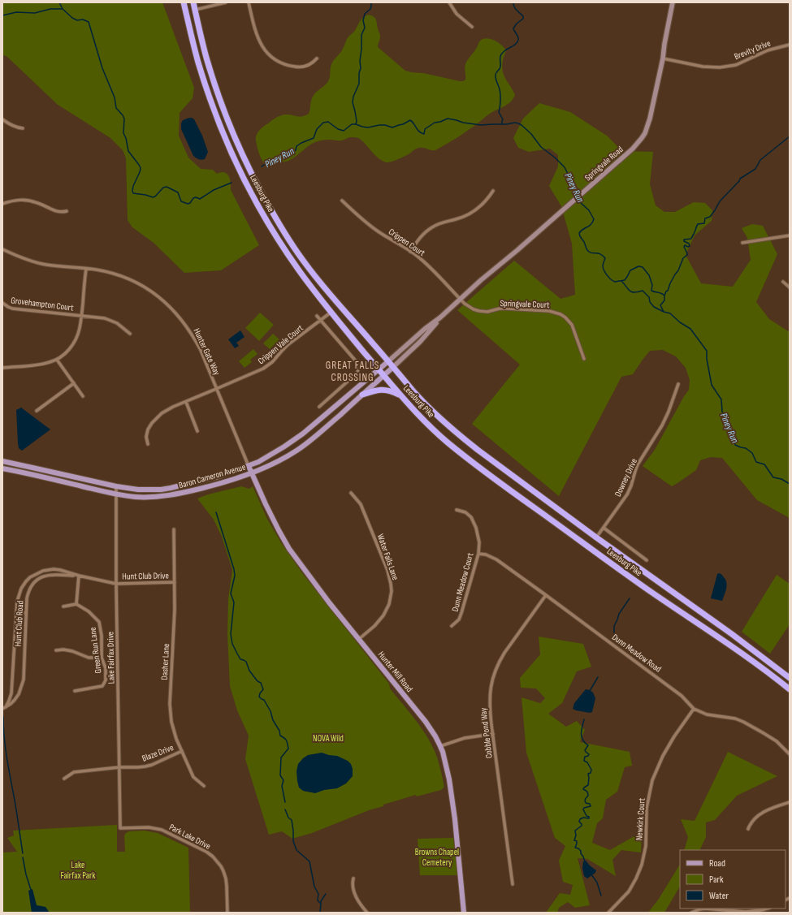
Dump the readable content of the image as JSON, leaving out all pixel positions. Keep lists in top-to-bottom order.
{
  "streets": {
    "highway": ["Leesburg Pike"],
    "main road": ["Springvale Road", "Baron Cameron Avenue", "Hunter Mill Road"],
    "street": [
      "Brevity Drive",
      "Crippen Court",
      "Grovehampton Court",
      "Springvale Court",
      "Crippen Vale Court",
      "Hunter Gate Way",
      "Downey Drive",
      "Water Falls Lane",
      "Hunt Club Drive",
      "Dunn Meadow Court",
      "Hunt Club Road",
      "Green Run Lane",
      "Dunn Meadow Road",
      "Lake Fairfax Drive",
      "Dasher Lane",
      "Cobble Pond Way",
      "Blaze Drive",
      "Newkirk Court",
      "Park Lake Drive"
    ]
  },
  "crossings": [
    ["Brevity Drive", "Springvale Road"],
    ["Springvale Road", "Leesburg Pike"],
    ["Springvale Road", "Crippen Court"],
    ["Springvale Road", "Springvale Court"],
    ["Springvale Road", "Baron Cameron Avenue"],
    ["Leesburg Pike", "Crippen Vale Court"],
    ["Leesburg Pike", "Baron Cameron Avenue"],
    ["Leesburg Pike", "Downey Drive"],
    ["Crippen Court", "Springvale Court"],
    ["Crippen Vale Court", "Hunter Gate Way"],
    ["Hunter Gate Way", "Baron Cameron Avenue"],
    ["Hunter Gate Way", "Hunter Mill Road"],
    ["Baron Cameron Avenue", "Lake Fairfax Drive"],
    ["Baron Cameron Avenue", "Hunter Mill Road"],
    ["Water Falls Lane", "Hunter Mill Road"],
    ["Hunt Club Drive", "Hunt Club Road"],
    ["Hunt Club Drive", "Lake Fairfax Drive"],
    ["Hunt Club Drive", "Dasher Lane"],
    ["Dunn Meadow Court", "Dunn Meadow Road"],
    ["Hunt Club Road", "Lake Fairfax Drive"],
    ["Dunn Meadow Road", "Cobble Pond Way"],
    ["Dunn Meadow Road", "Newkirk Court"],
    ["Lake Fairfax Drive", "Blaze Drive"],
    ["Lake Fairfax Drive", "Park Lake Drive"],
    ["Dasher Lane", "Blaze Drive"]
  ],
  "districts": ["GREAT FALLS CROSSING"],
  "water": ["Piney Run"],
  "parks": ["NOVA Wild", "Browns Chapel Cemetery", "Lake Fairfax Park"],
  "legend": ["Road", "Park", "Water"]
}
